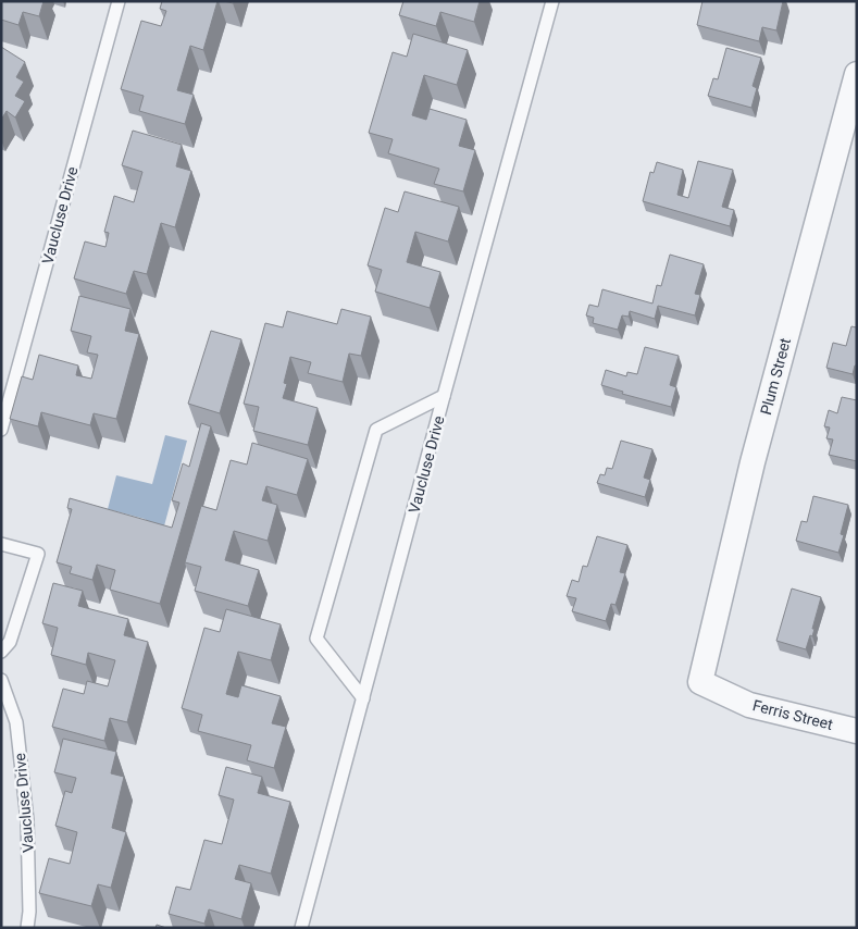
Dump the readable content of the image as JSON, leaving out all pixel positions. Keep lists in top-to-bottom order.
{
  "streets": {
    "street": ["Plum Street", "Ferris Street"],
    "lane": ["Vaucluse Drive"]
  },
  "crossings": [
    ["Plum Street", "Ferris Street"]
  ]
}
